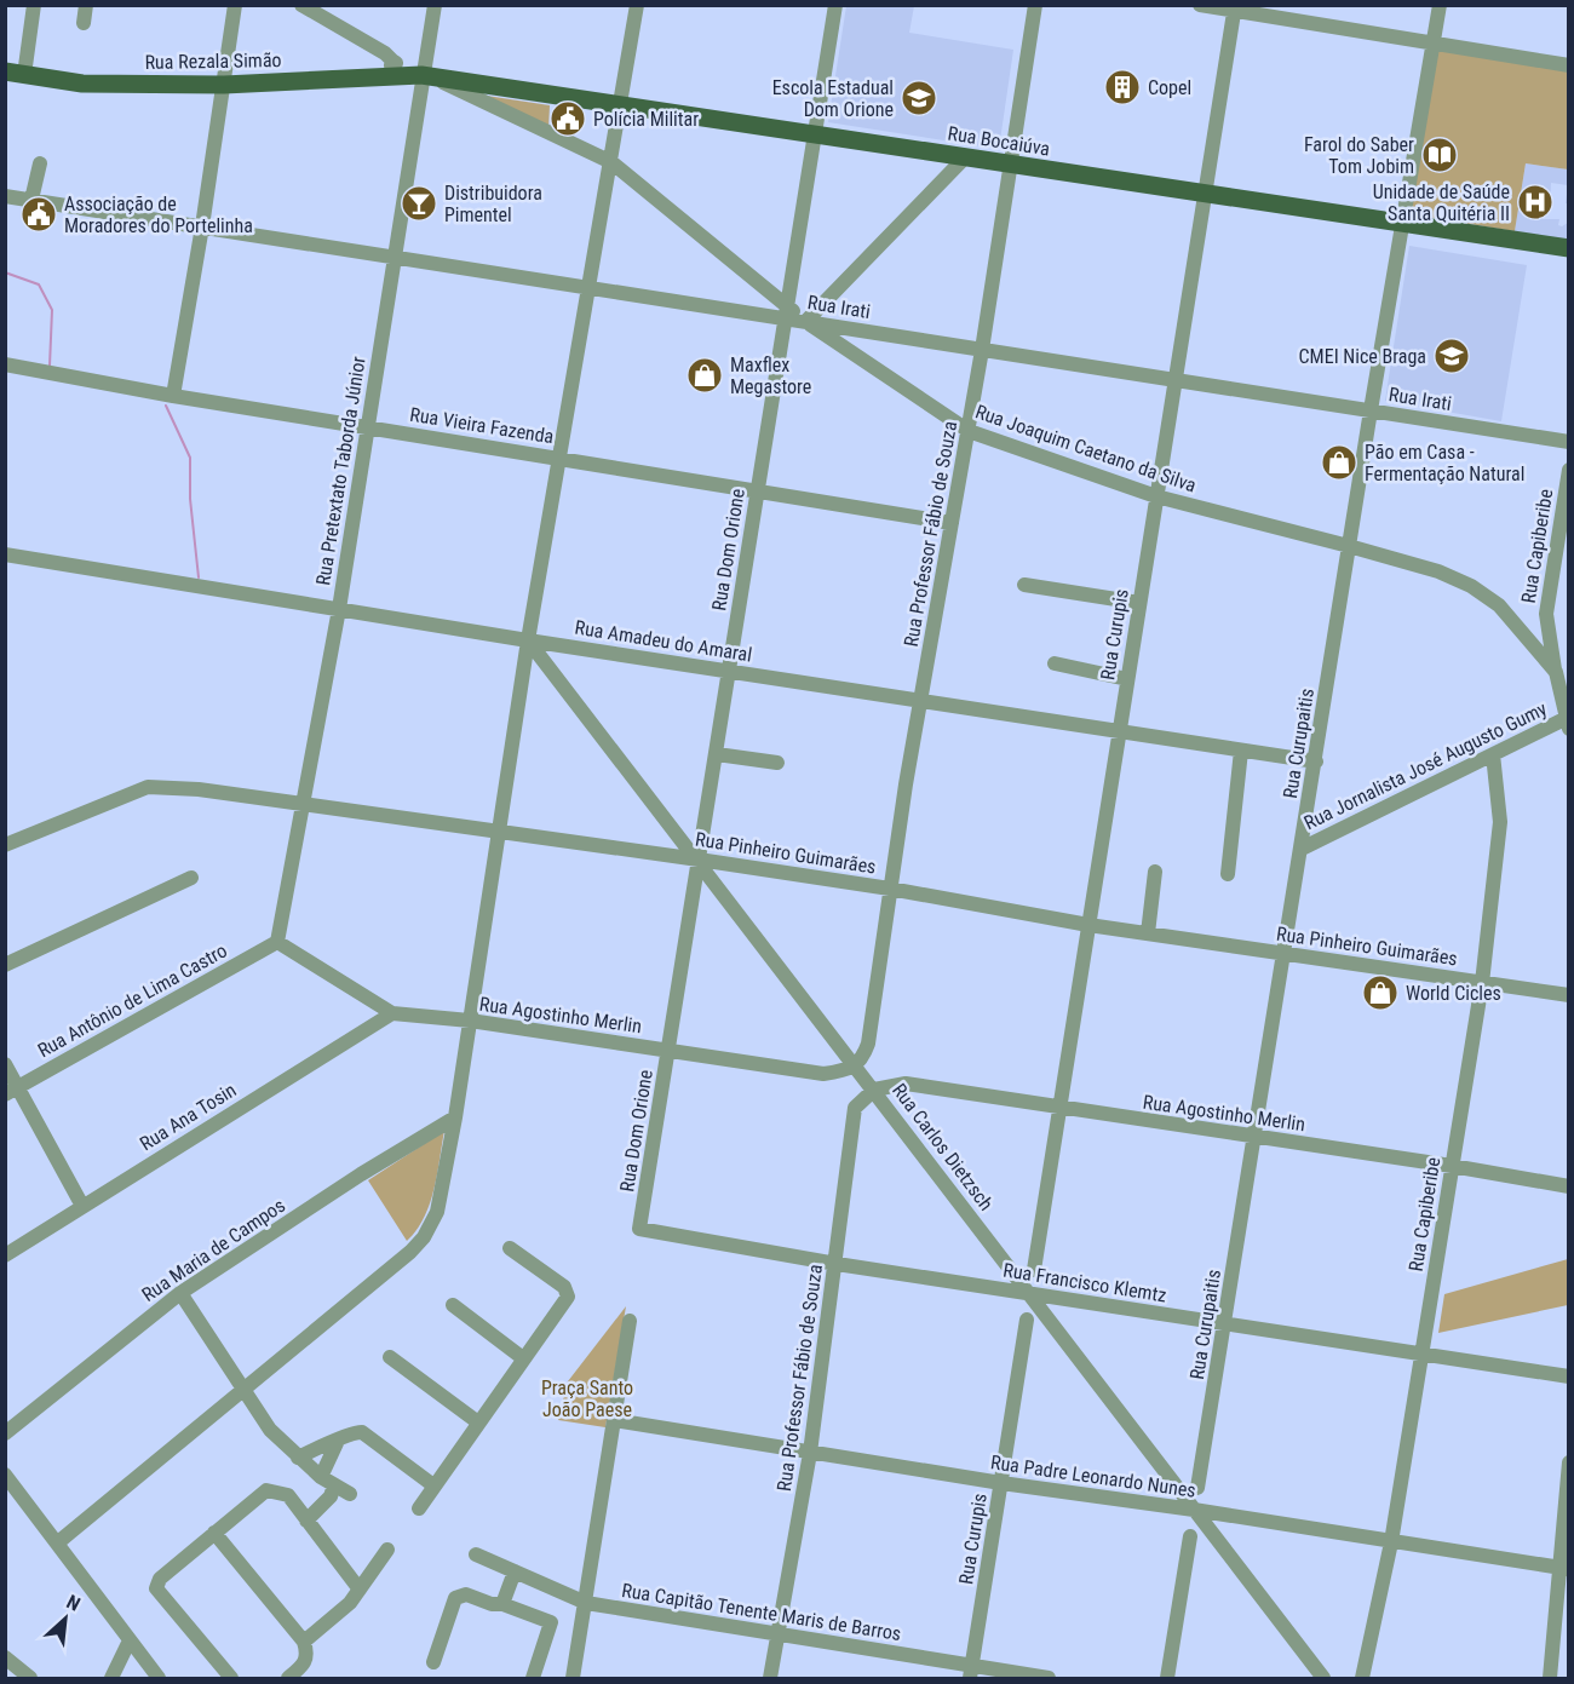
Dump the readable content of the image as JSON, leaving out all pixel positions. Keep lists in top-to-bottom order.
{
  "streets": {
    "main road": ["Rua Rezala Simão", "Rua Bocaiúva"],
    "street": [
      "Rua Irati",
      "Rua Vieira Fazenda",
      "Rua Joaquim Caetano da Silva",
      "Rua Pretextato Taborda Júnior",
      "Rua Professor Fábio de Souza",
      "Rua Capiberibe",
      "Rua Dom Orione",
      "Rua Curupis",
      "Rua Amadeu do Amaral",
      "Rua Curupaitis",
      "Rua Jornalista José Augusto Gumy",
      "Rua Pinheiro Guimarães",
      "Rua Antônio de Lima Castro",
      "Rua Agostinho Merlin",
      "Rua Ana Tosin",
      "Rua Carlos Dietzsch",
      "Rua Maria de Campos",
      "Rua Francisco Klemtz",
      "Rua Padre Leonardo Nunes",
      "Rua Capitão Tenente Maris de Barros"
    ]
  },
  "crossings": [
    ["Rua Rezala Simão", "Rua Bocaiúva"],
    ["Rua Rezala Simão", "Rua Pretextato Taborda Júnior"],
    ["Rua Bocaiúva", "Rua Pretextato Taborda Júnior"],
    ["Rua Bocaiúva", "Rua Professor Fábio de Souza"],
    ["Rua Bocaiúva", "Rua Dom Orione"],
    ["Rua Bocaiúva", "Rua Curupis"],
    ["Rua Bocaiúva", "Rua Curupaitis"],
    ["Rua Irati", "Rua Joaquim Caetano da Silva"],
    ["Rua Irati", "Rua Pretextato Taborda Júnior"],
    ["Rua Irati", "Rua Professor Fábio de Souza"],
    ["Rua Irati", "Rua Dom Orione"],
    ["Rua Irati", "Rua Curupis"],
    ["Rua Irati", "Rua Curupaitis"],
    ["Rua Vieira Fazenda", "Rua Pretextato Taborda Júnior"],
    ["Rua Vieira Fazenda", "Rua Professor Fábio de Souza"],
    ["Rua Vieira Fazenda", "Rua Dom Orione"],
    ["Rua Joaquim Caetano da Silva", "Rua Professor Fábio de Souza"],
    ["Rua Joaquim Caetano da Silva", "Rua Capiberibe"],
    ["Rua Joaquim Caetano da Silva", "Rua Curupis"],
    ["Rua Joaquim Caetano da Silva", "Rua Curupaitis"],
    ["Rua Joaquim Caetano da Silva", "Rua Jornalista José Augusto Gumy"],
    ["Rua Pretextato Taborda Júnior", "Rua Amadeu do Amaral"],
    ["Rua Pretextato Taborda Júnior", "Rua Pinheiro Guimarães"],
    ["Rua Pretextato Taborda Júnior", "Rua Antônio de Lima Castro"],
    ["Rua Pretextato Taborda Júnior", "Rua Agostinho Merlin"],
    ["Rua Professor Fábio de Souza", "Rua Amadeu do Amaral"],
    ["Rua Professor Fábio de Souza", "Rua Pinheiro Guimarães"],
    ["Rua Professor Fábio de Souza", "Rua Agostinho Merlin"],
    ["Rua Professor Fábio de Souza", "Rua Carlos Dietzsch"],
    ["Rua Professor Fábio de Souza", "Rua Francisco Klemtz"],
    ["Rua Professor Fábio de Souza", "Rua Padre Leonardo Nunes"],
    ["Rua Professor Fábio de Souza", "Rua Capitão Tenente Maris de Barros"],
    ["Rua Capiberibe", "Rua Jornalista José Augusto Gumy"],
    ["Rua Capiberibe", "Rua Pinheiro Guimarães"],
    ["Rua Capiberibe", "Rua Agostinho Merlin"],
    ["Rua Capiberibe", "Rua Francisco Klemtz"],
    ["Rua Capiberibe", "Rua Padre Leonardo Nunes"],
    ["Rua Dom Orione", "Rua Amadeu do Amaral"],
    ["Rua Dom Orione", "Rua Pinheiro Guimarães"],
    ["Rua Dom Orione", "Rua Agostinho Merlin"],
    ["Rua Dom Orione", "Rua Carlos Dietzsch"],
    ["Rua Dom Orione", "Rua Francisco Klemtz"],
    ["Rua Curupis", "Rua Amadeu do Amaral"],
    ["Rua Curupis", "Rua Pinheiro Guimarães"],
    ["Rua Curupis", "Rua Agostinho Merlin"],
    ["Rua Curupis", "Rua Padre Leonardo Nunes"],
    ["Rua Curupis", "Rua Capitão Tenente Maris de Barros"],
    ["Rua Amadeu do Amaral", "Rua Curupaitis"],
    ["Rua Amadeu do Amaral", "Rua Carlos Dietzsch"],
    ["Rua Curupaitis", "Rua Jornalista José Augusto Gumy"],
    ["Rua Curupaitis", "Rua Pinheiro Guimarães"],
    ["Rua Curupaitis", "Rua Agostinho Merlin"],
    ["Rua Curupaitis", "Rua Francisco Klemtz"],
    ["Rua Pinheiro Guimarães", "Rua Carlos Dietzsch"],
    ["Rua Antônio de Lima Castro", "Rua Agostinho Merlin"],
    ["Rua Agostinho Merlin", "Rua Ana Tosin"],
    ["Rua Agostinho Merlin", "Rua Carlos Dietzsch"],
    ["Rua Carlos Dietzsch", "Rua Francisco Klemtz"],
    ["Rua Carlos Dietzsch", "Rua Padre Leonardo Nunes"]
  ],
  "parks": ["Praça Santo João Paese"],
  "places": {
    "building": ["Copel"],
    "school or university": ["Escola Estadual Dom Orione", "CMEI Nice Braga"],
    "public building": ["Polícia Militar", "Associação de Moradores do Portelinha"],
    "library": ["Farol do Saber Tom Jobim"],
    "hospital": ["Unidade de Saúde Santa Quitéria II"],
    "bar": ["Distribuidora Pimentel"],
    "shop": ["Maxflex Megastore", "Pão em Casa - Fermentação Natural", "World Cicles"]
  },
  "north": "top right"
}
